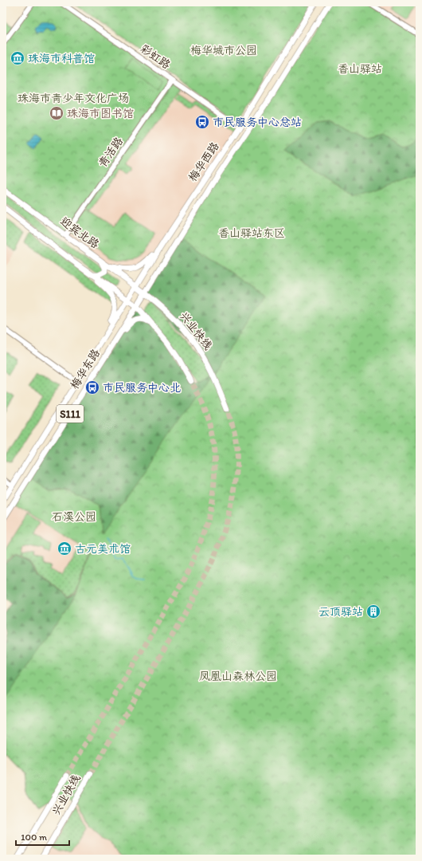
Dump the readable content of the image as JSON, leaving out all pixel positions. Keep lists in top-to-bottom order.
{
  "streets": {
    "main road": [
      "梅华西路",
      "迎宾北路",
      "兴业快线",
      "梅华东路",
      "S111"
    ],
    "street": ["彩虹路", "青活路"]
  },
  "crossings": [
    ["彩虹路", "青活路"],
    ["彩虹路", "梅华西路"],
    ["青活路", "迎宾北路"],
    ["梅华西路", "迎宾北路"],
    ["梅华西路", "兴业快线"],
    ["梅华西路", "梅华东路"],
    ["迎宾北路", "兴业快线"],
    ["迎宾北路", "梅华东路"],
    ["兴业快线", "梅华东路"]
  ],
  "parks": [
    "梅华城市公园",
    "香山驿站",
    "珠海市青少年文化广场",
    "香山驿站东区",
    "石溪公园",
    "凤凰山森林公园"
  ],
  "places": {
    "museum": ["珠海市科普馆", "古元美术馆"],
    "library": ["珠海市图书馆"],
    "bus stop": ["市民服务中心总站", "市民服务中心北"],
    "building": ["云顶驿站"]
  },
  "scale_bar": "100 m"
}
